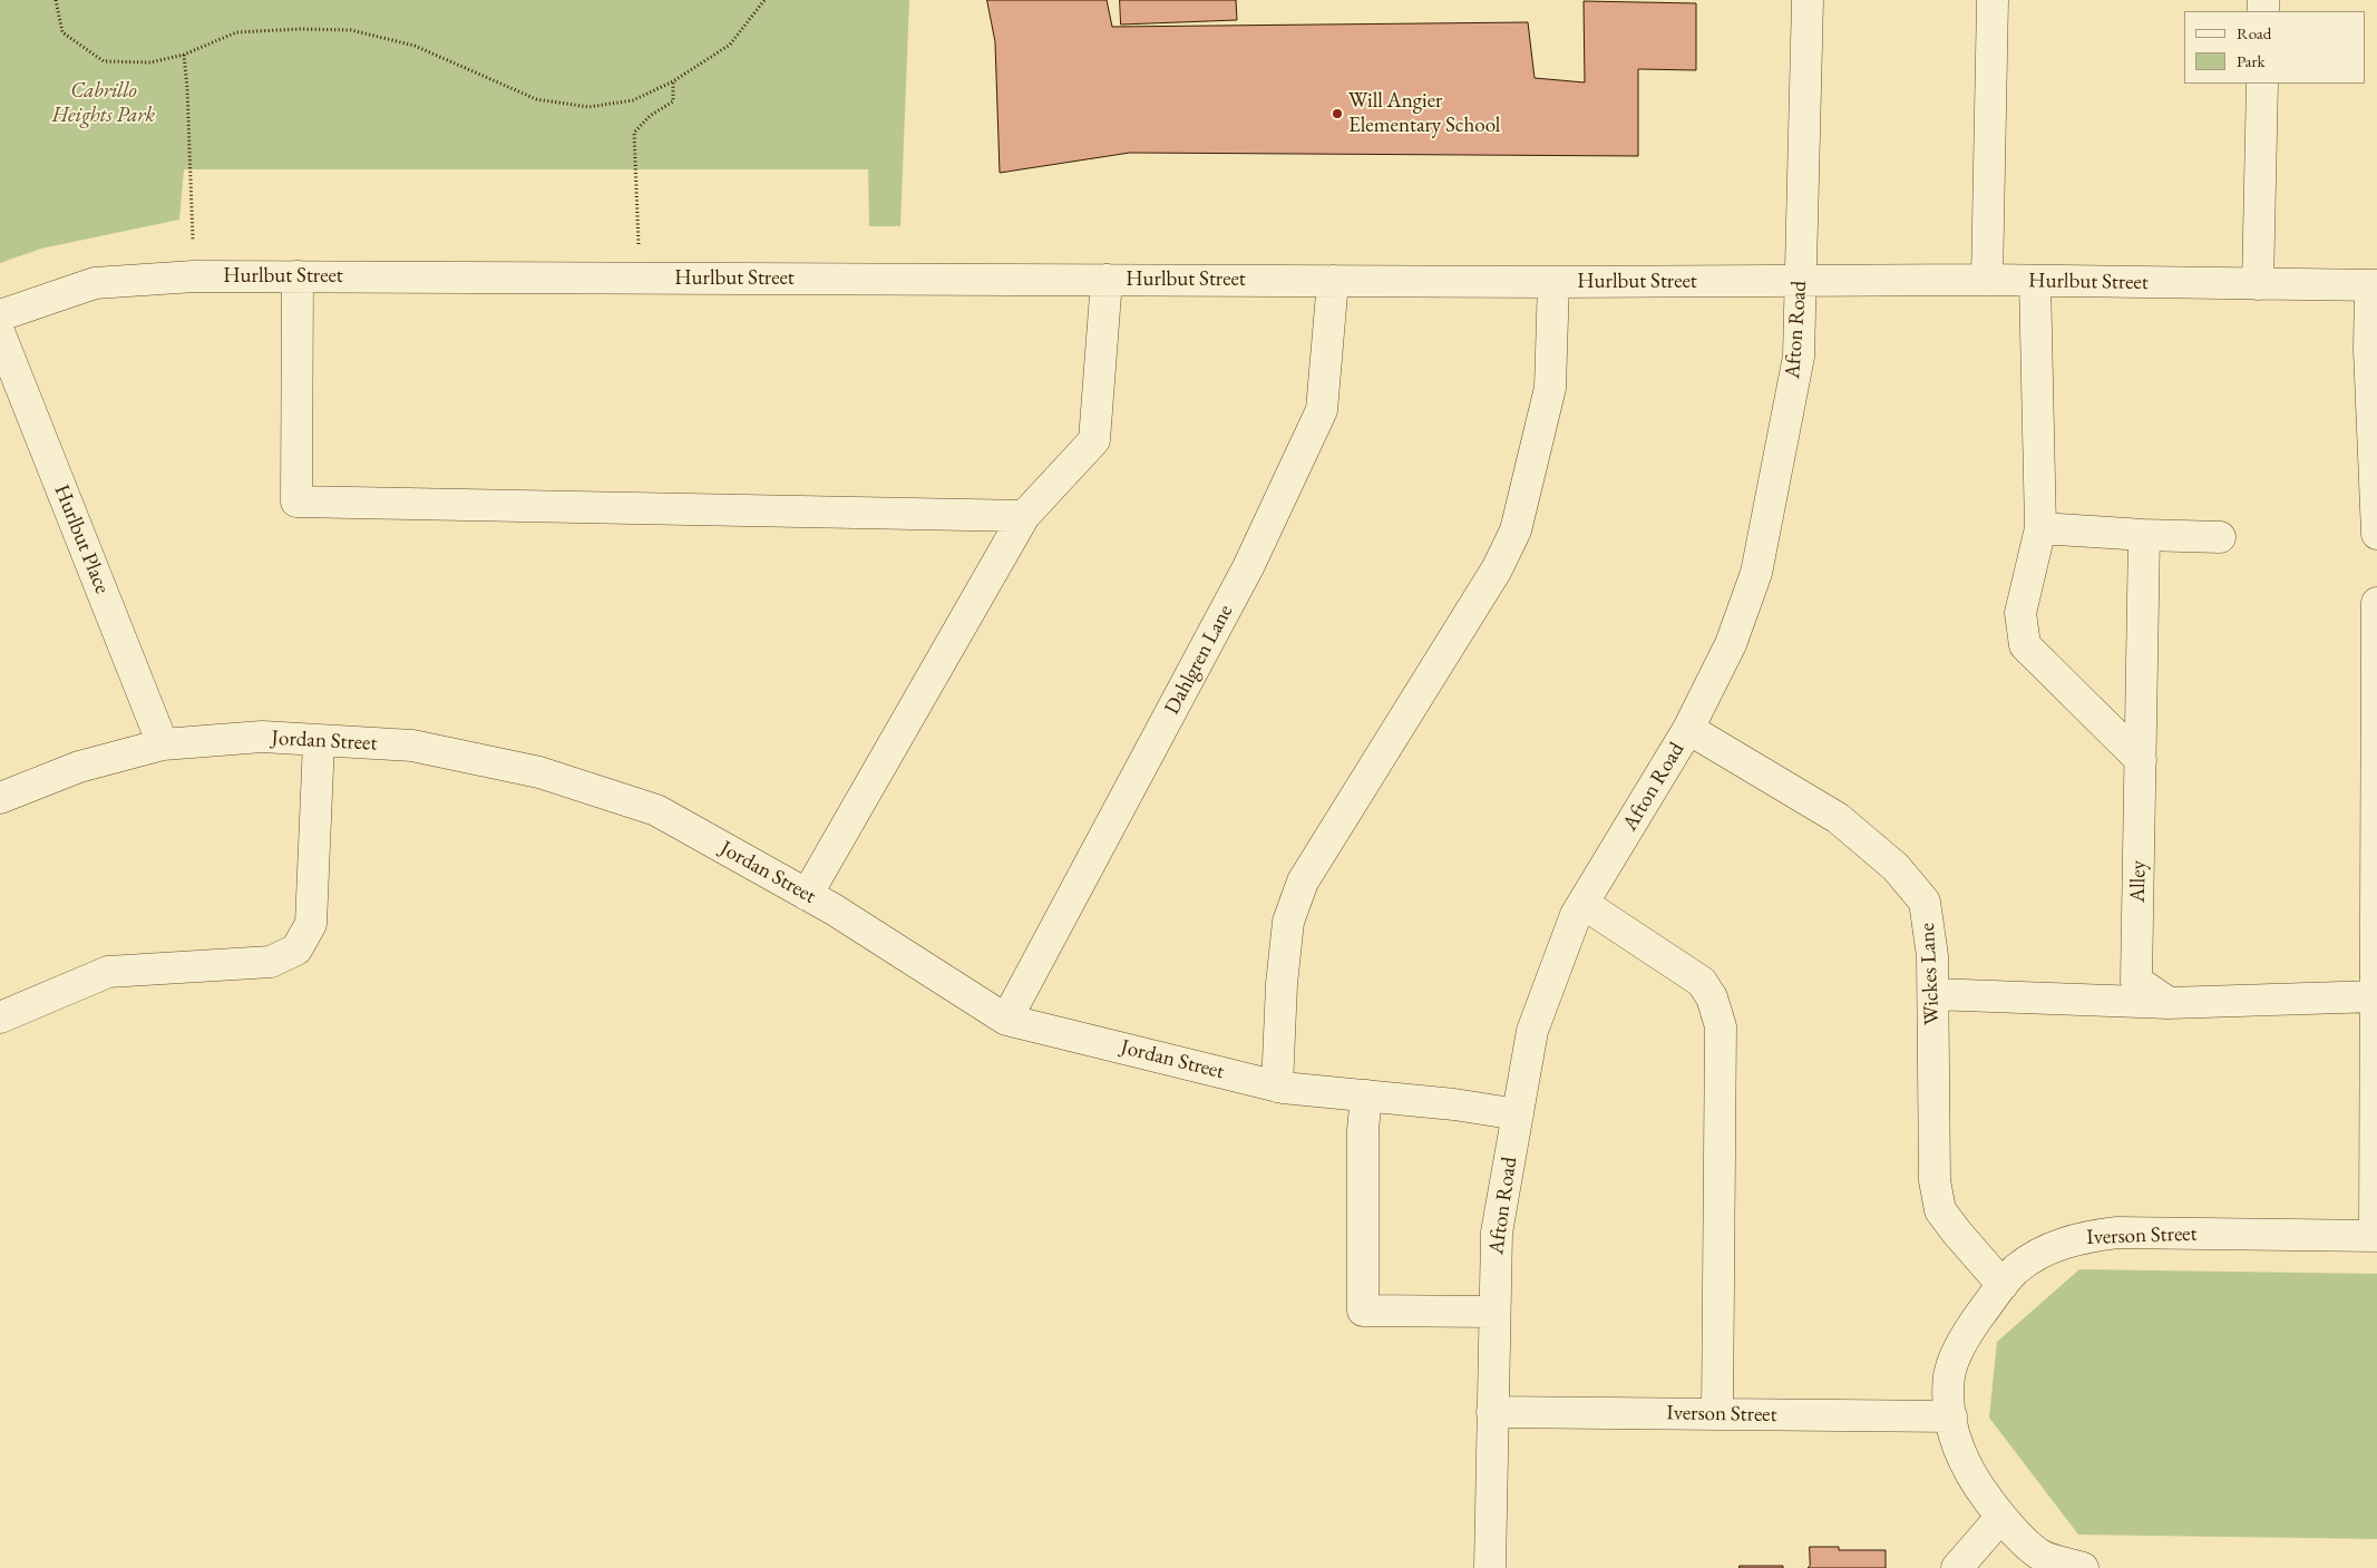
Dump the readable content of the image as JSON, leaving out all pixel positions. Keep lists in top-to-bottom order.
{
  "streets": {
    "street": [
      "Hurlbut Street",
      "Afton Road",
      "Hurlbut Place",
      "Dahlgren Lane",
      "Jordan Street",
      "Alley",
      "Wickes Lane",
      "Iverson Street"
    ]
  },
  "crossings": [
    ["Hurlbut Street", "Afton Road"],
    ["Hurlbut Street", "Dahlgren Lane"],
    ["Afton Road", "Jordan Street"],
    ["Afton Road", "Wickes Lane"],
    ["Afton Road", "Iverson Street"],
    ["Hurlbut Place", "Jordan Street"],
    ["Dahlgren Lane", "Jordan Street"],
    ["Wickes Lane", "Iverson Street"]
  ],
  "parks": ["Cabrillo Heights Park"],
  "places": ["Will Angier Elementary School"],
  "legend": ["Road", "Park"]
}
